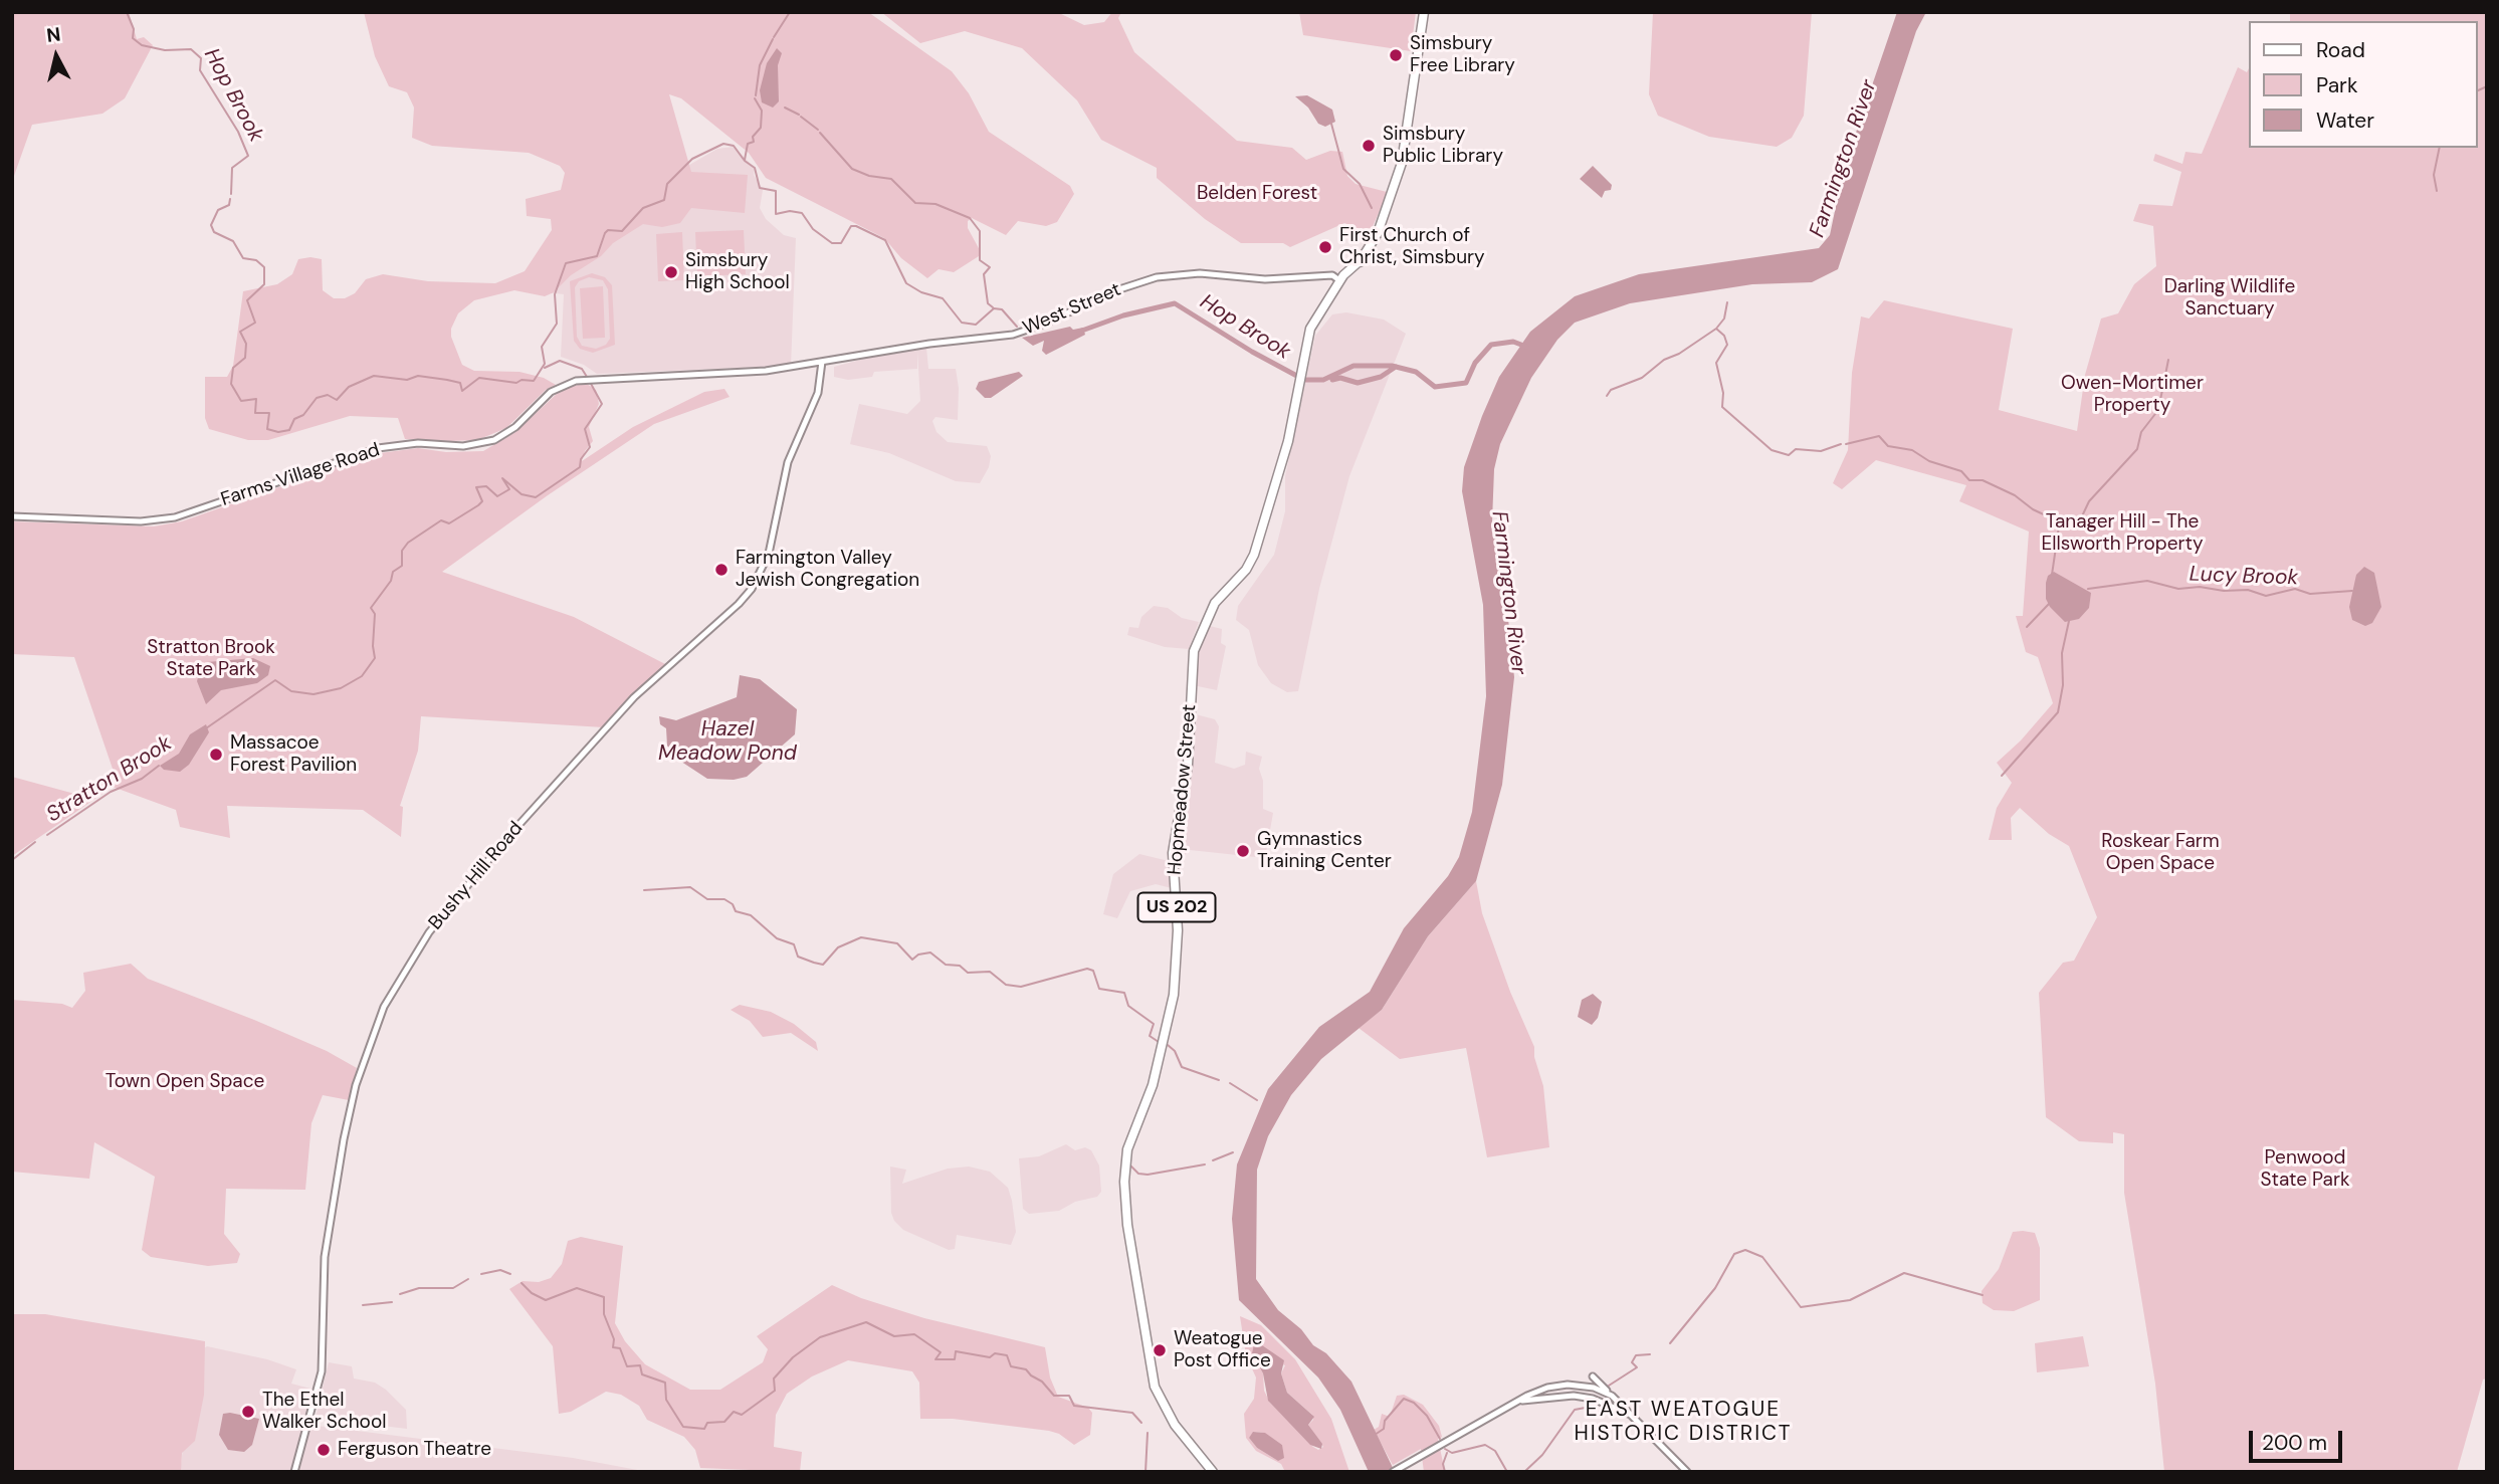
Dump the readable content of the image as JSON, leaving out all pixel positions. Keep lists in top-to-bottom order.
{
  "streets": {
    "highway": ["Hopmeadow Street", "US 202"],
    "main road": ["West Street", "Farms Village Road", "Bushy Hill Road"]
  },
  "crossings": [
    ["West Street", "Farms Village Road"],
    ["West Street", "Hopmeadow Street"],
    ["West Street", "Bushy Hill Road"],
    ["Farms Village Road", "Bushy Hill Road"]
  ],
  "districts": ["EAST WEATOGUE HISTORIC DISTRICT"],
  "water": [
    "Hop Brook",
    "Farmington River",
    "Lucy Brook",
    "Hazel Meadow Pond",
    "Stratton Brook"
  ],
  "parks": [
    "Belden Forest",
    "Darling Wildlife Sanctuary",
    "Owen-Mortimer Property",
    "Tanager Hill - The Ellsworth Property",
    "Stratton Brook State Park",
    "Roskear Farm Open Space",
    "Town Open Space",
    "Penwood State Park"
  ],
  "places": [
    "Simsbury Free Library",
    "Simsbury Public Library",
    "First Church of Christ, Simsbury",
    "Simsbury High School",
    "Farmington Valley Jewish Congregation",
    "Massacoe Forest Pavilion",
    "Gymnastics Training Center",
    "Weatogue Post Office",
    "The Ethel Walker School",
    "Ferguson Theatre"
  ],
  "legend": ["Road", "Park", "Water"],
  "scale_bar": "200 m",
  "north": "top"
}
